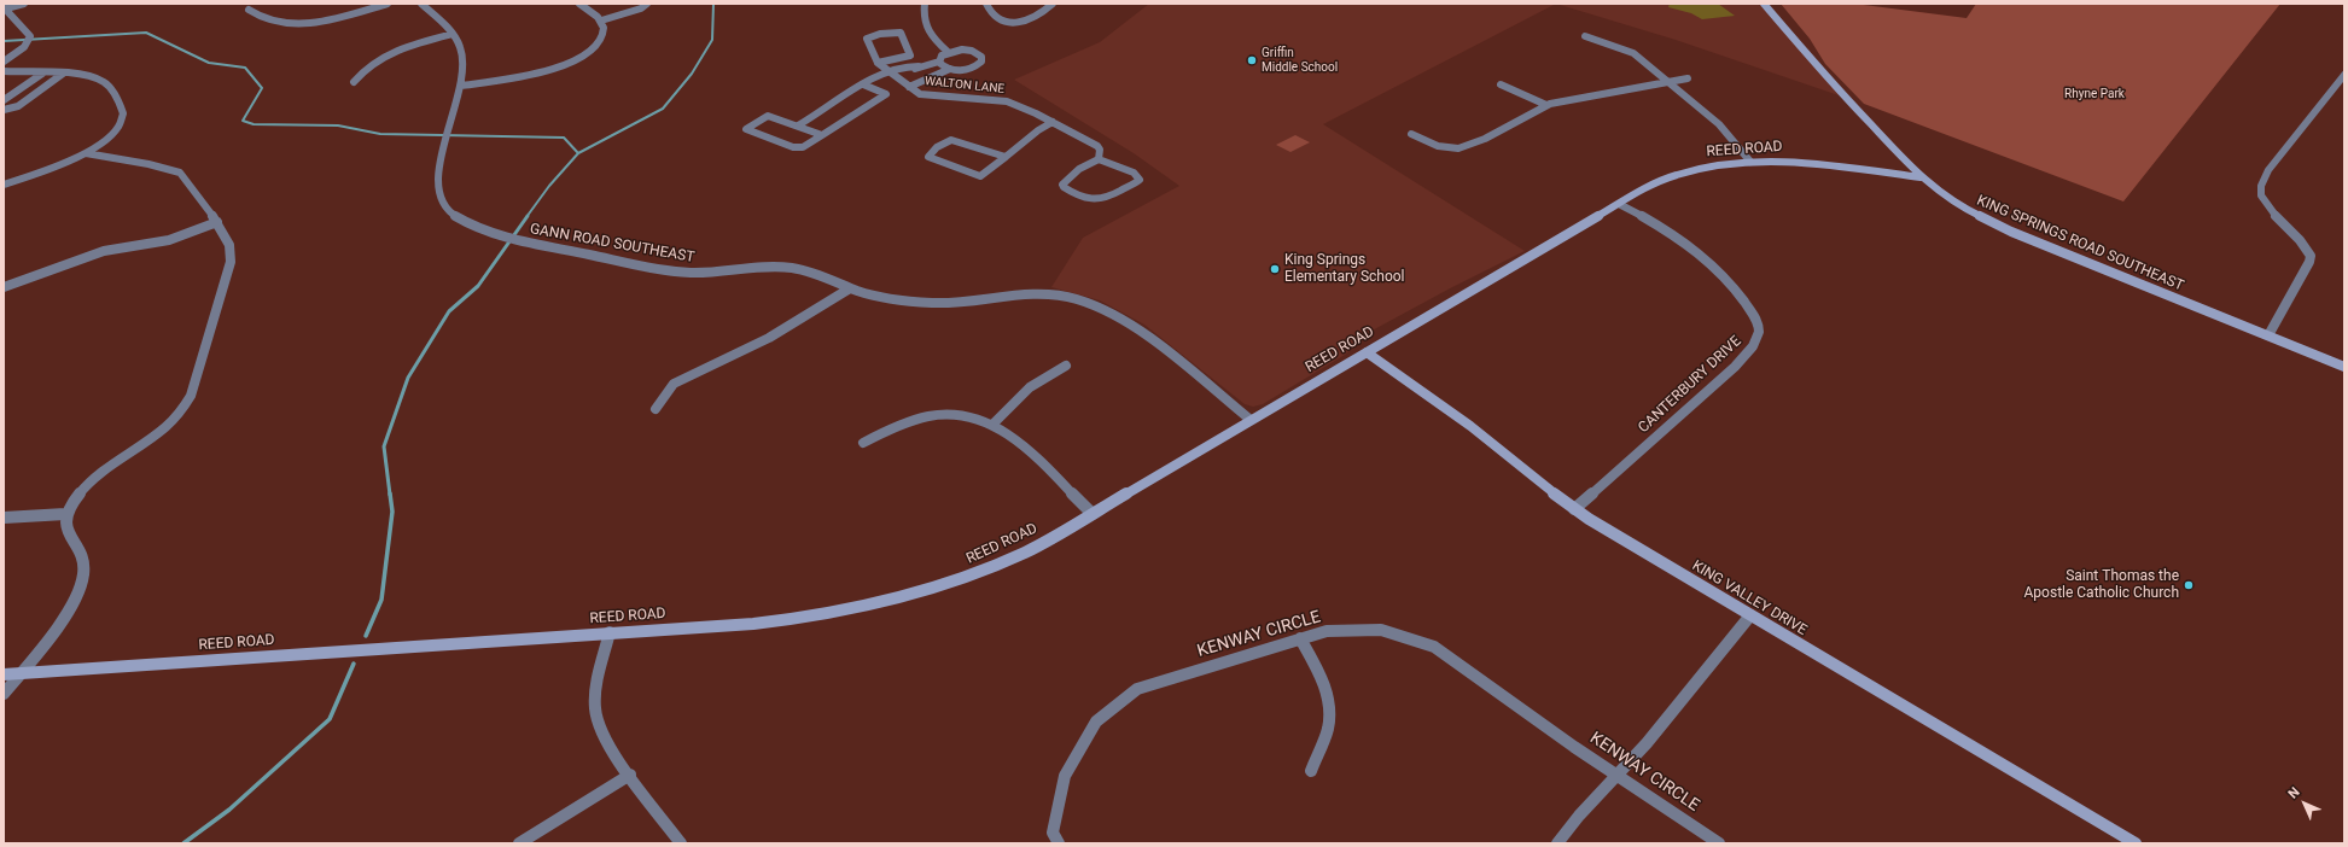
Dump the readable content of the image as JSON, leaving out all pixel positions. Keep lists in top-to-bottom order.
{
  "streets": {
    "street": [
      "WALTON LANE",
      "REED ROAD",
      "GANN ROAD SOUTHEAST",
      "KING SPRINGS ROAD SOUTHEAST",
      "CANTERBURY DRIVE",
      "KING VALLEY DRIVE",
      "KENWAY CIRCLE"
    ]
  },
  "crossings": [
    ["REED ROAD", "GANN ROAD SOUTHEAST"],
    ["REED ROAD", "KING SPRINGS ROAD SOUTHEAST"],
    ["REED ROAD", "CANTERBURY DRIVE"],
    ["REED ROAD", "KING VALLEY DRIVE"],
    ["CANTERBURY DRIVE", "KING VALLEY DRIVE"]
  ],
  "parks": ["Rhyne Park"],
  "places": ["Griffin Middle School", "King Springs Elementary School", "Saint Thomas the Apostle Catholic Church"],
  "north": "top left"
}
